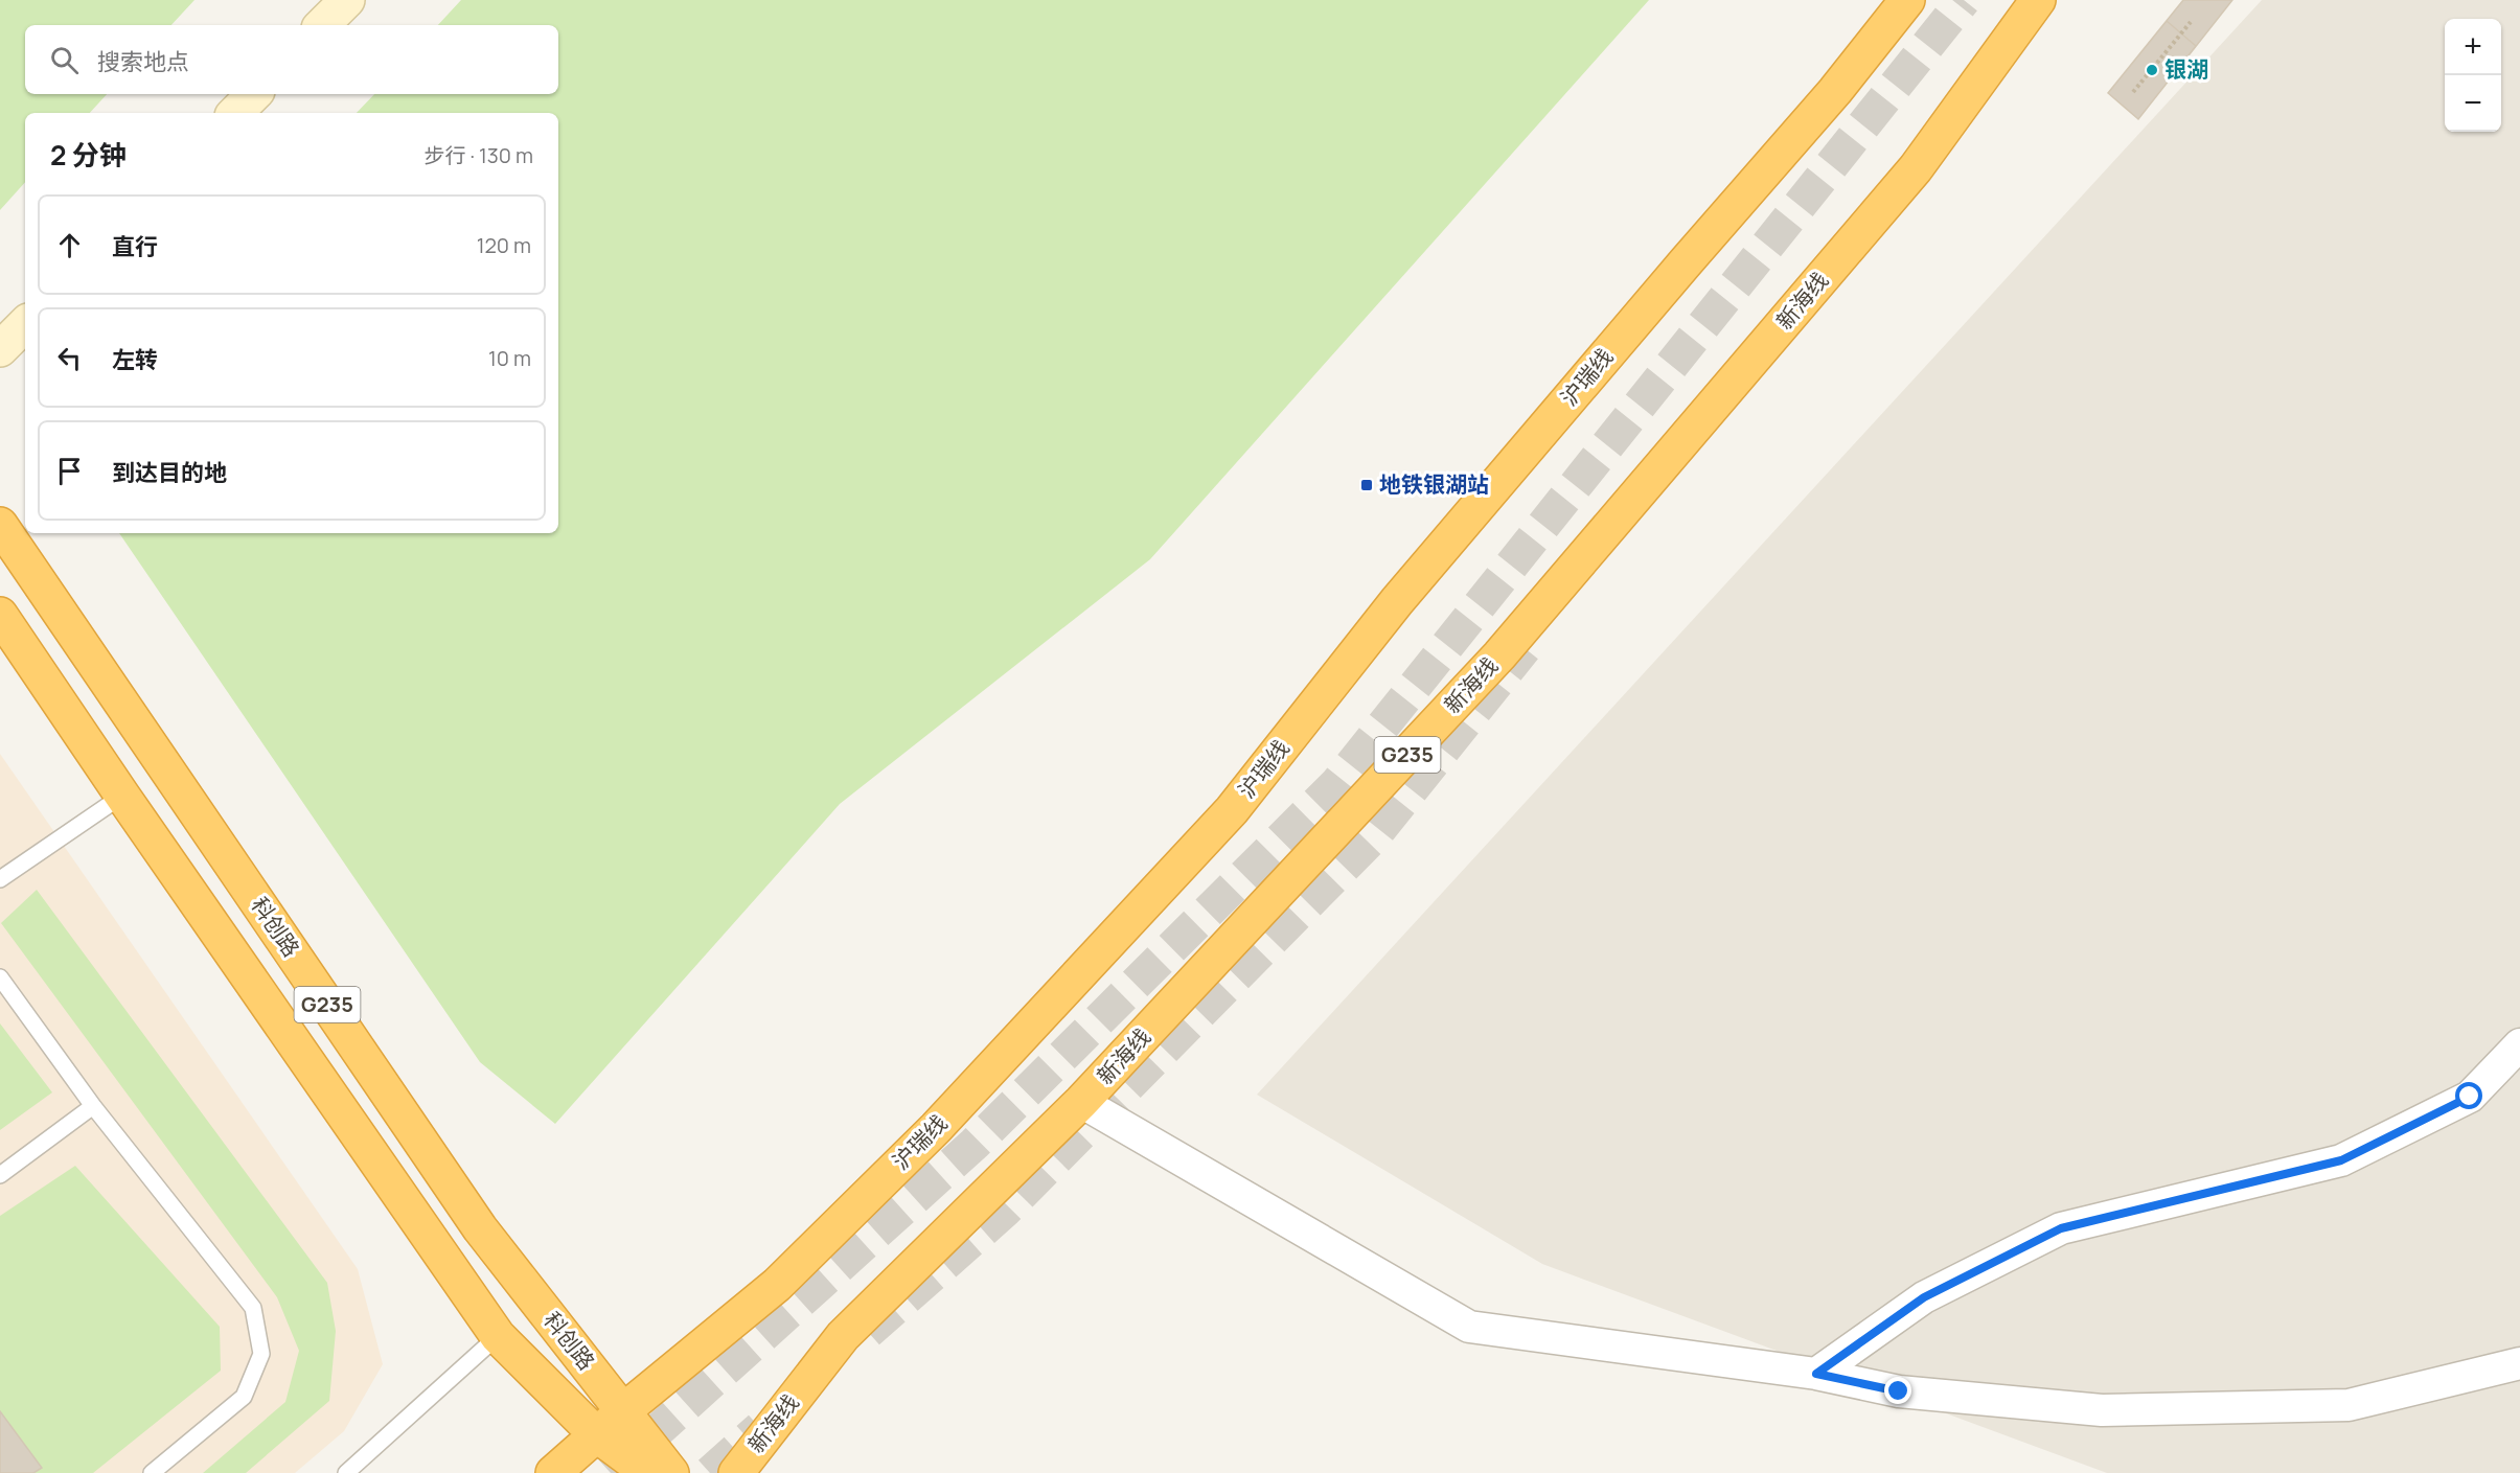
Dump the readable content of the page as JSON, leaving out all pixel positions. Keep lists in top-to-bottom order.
{
  "streets": {
    "highway": [
      "新海线",
      "沪瑞线",
      "G235",
      "科创路"
    ]
  },
  "crossings": [
    ["沪瑞线", "科创路"]
  ],
  "places": {
    "other": ["银湖"],
    "transit": ["地铁银湖站"]
  },
  "page": {
    "map_buttons": ["+", "−"],
    "search": "搜索地点",
    "heading": ["2 分钟", "步行 · 130 m"],
    "list": [
      ["直行", "120 m"],
      ["左转", "10 m"],
      "到达目的地"
    ]
  }
}
